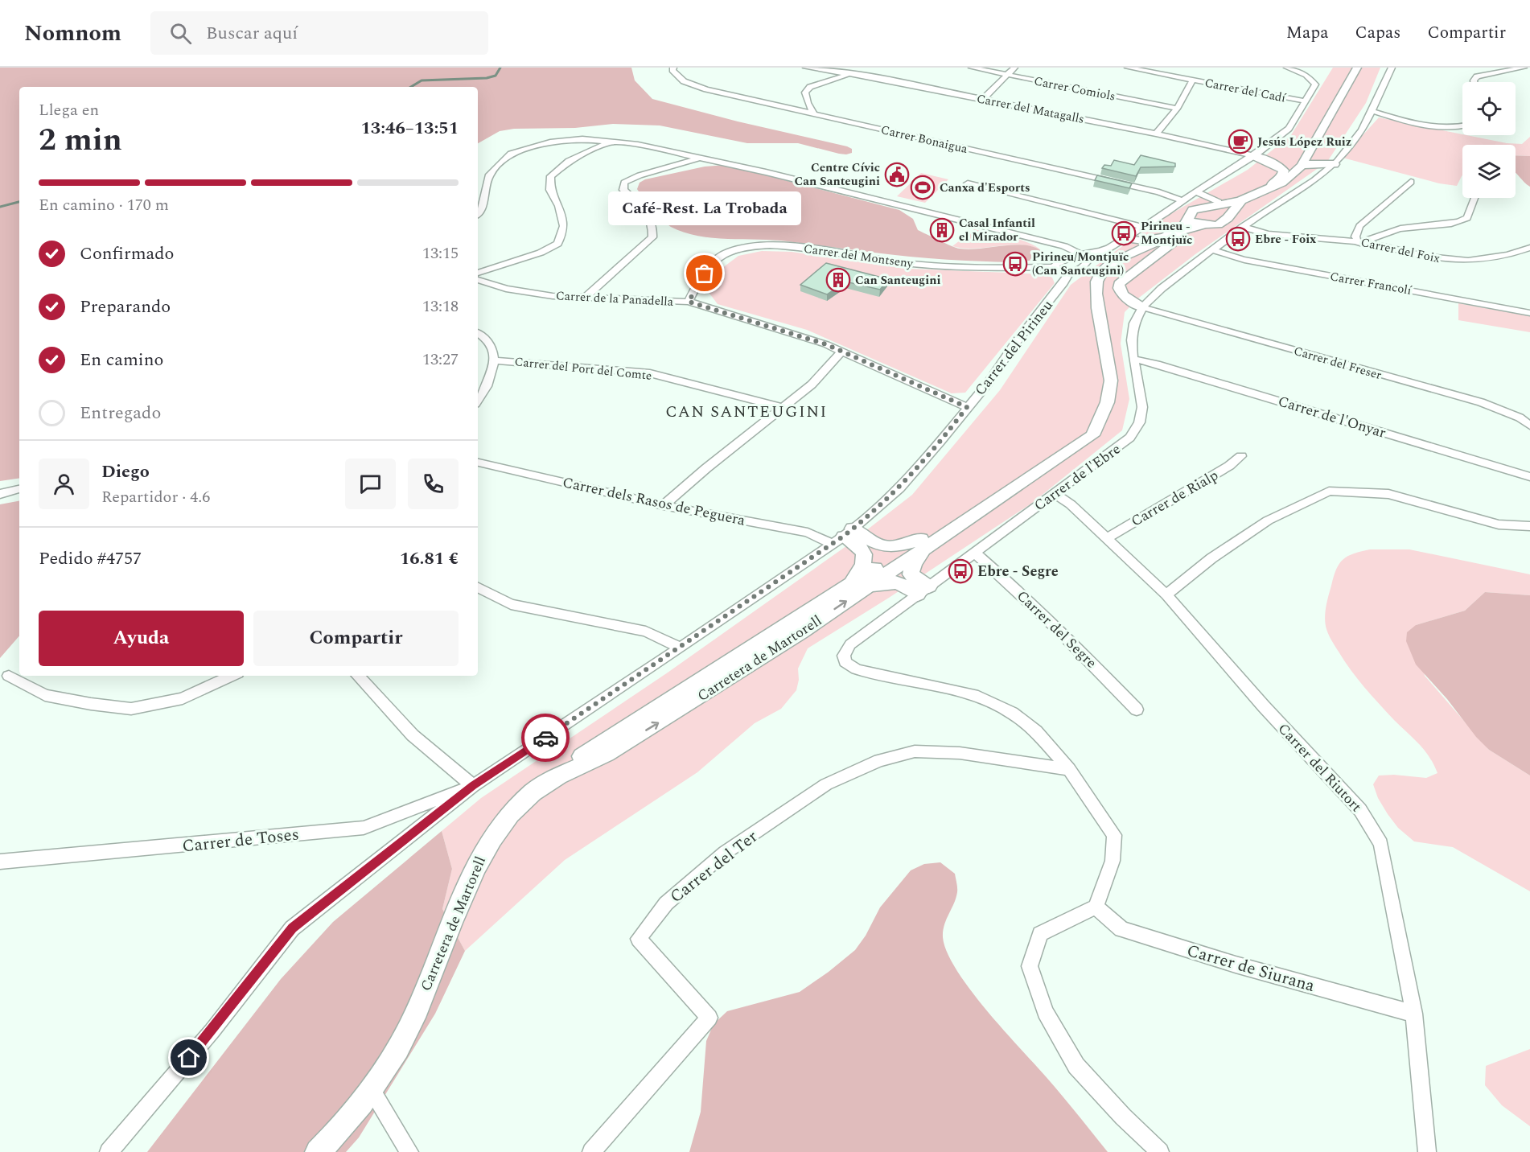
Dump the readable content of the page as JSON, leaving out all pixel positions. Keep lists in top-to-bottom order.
{
  "streets": {
    "main road": ["Carretera de Martorell"],
    "street": [
      "Carrer Comiols",
      "Carrer del Cadí",
      "Carrer del Matagalls",
      "Carrer Bonaigua",
      "Carrer del Foix",
      "Carrer del Montseny",
      "Carrer Francolí",
      "Carrer de la Panadella",
      "Carrer del Pirineu",
      "Carrer del Freser",
      "Carrer del Port del Comte",
      "Carrer de l'Onyar",
      "Carrer de l'Ebre",
      "Carrer de Rialp",
      "Carrer dels Rasos de Peguera",
      "Carrer del Segre",
      "Carrer del Riutort",
      "Carrer de Toses",
      "Carrer del Ter",
      "Carrer de Siurana"
    ]
  },
  "crossings": [
    ["Carrer del Cadí", "Carrer del Pirineu"],
    ["Carrer del Matagalls", "Carrer del Pirineu"],
    ["Carrer Bonaigua", "Carrer del Pirineu"],
    ["Carrer del Foix", "Carrer de l'Ebre"],
    ["Carrer del Montseny", "Carrer de la Panadella"],
    ["Carrer del Montseny", "Carrer del Pirineu"],
    ["Carrer Francolí", "Carrer de l'Ebre"],
    ["Carrer de la Panadella", "Carrer del Pirineu"],
    ["Carrer del Pirineu", "Carrer dels Rasos de Peguera"],
    ["Carrer del Pirineu", "Carrer de Toses"],
    ["Carrer del Freser", "Carrer de l'Ebre"],
    ["Carrer de l'Onyar", "Carrer de l'Ebre"],
    ["Carrer de l'Ebre", "Carrer del Segre"],
    ["Carrer de l'Ebre", "Carrer del Riutort"],
    ["Carrer de l'Ebre", "Carrer del Ter"],
    ["Carrer de Rialp", "Carrer del Riutort"],
    ["Carrer del Riutort", "Carrer de Siurana"]
  ],
  "districts": ["CAN SANTEUGINI"],
  "places": {
    "cafe": ["Jesús López Ruiz"],
    "public building": ["Centre Cívic Can Santeugini"],
    "sports": ["Canxa d'Esports"],
    "building": ["Casal Infantil el Mirador", "Can Santeugini"],
    "bus stop": [
      "Pirineu - Montjuïc",
      "Ebre - Foix",
      "Pirineu/Montjuïc (Can Santeugini)",
      "Ebre - Segre"
    ],
    "other": ["Café-Rest. La Trobada"]
  },
  "page": {
    "header": "Nomnom",
    "search": "Buscar aquí",
    "nav": ["Mapa", "Capas", "Compartir"],
    "heading": ["2 min", "Llega en", "13:46–13:51"],
    "panel": [
      "Diego",
      "Repartidor · 4.6",
      "Pedido #4757",
      "16.81 €"
    ],
    "bar": "En camino · 170 m",
    "bubble": "Café-Rest. La Trobada",
    "list": [
      ["Confirmado", "13:15"],
      ["Preparando", "13:18"],
      ["En camino", "13:27"],
      "Entregado"
    ],
    "buttons": ["Ayuda", "Compartir"]
  }
}
